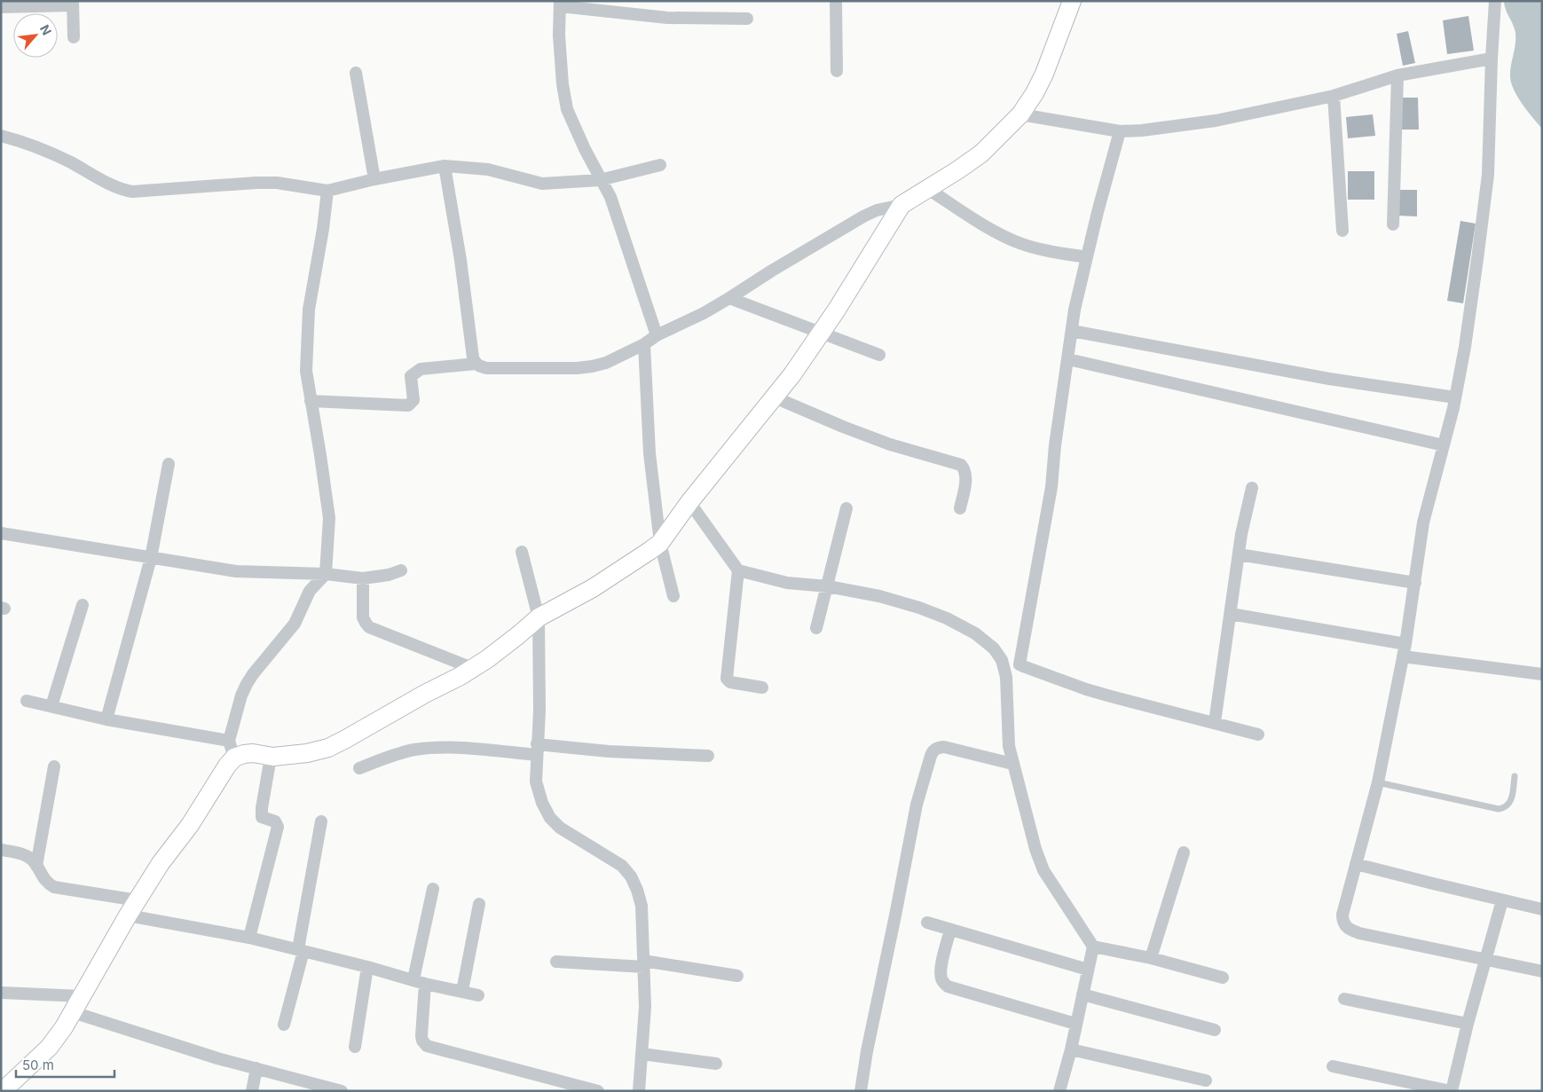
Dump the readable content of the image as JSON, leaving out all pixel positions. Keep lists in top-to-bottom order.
{
  "scale_bar": "50 m",
  "north": "top right"
}
